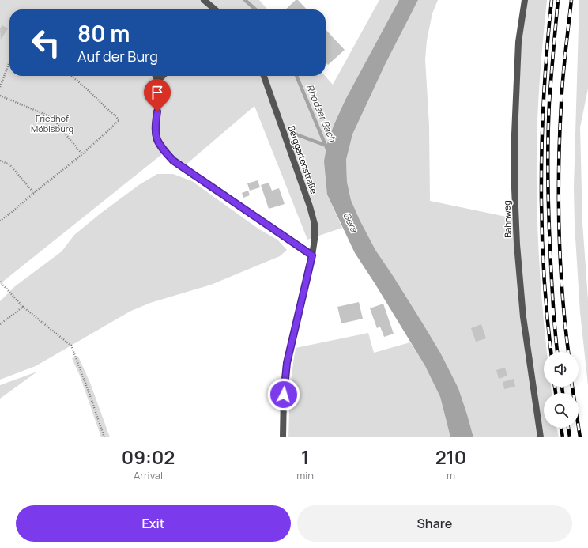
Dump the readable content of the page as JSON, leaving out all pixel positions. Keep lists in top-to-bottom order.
{
  "streets": {
    "street": ["Berggartenstraße", "Bahnweg"]
  },
  "water": ["Rhodaer Bach", "Gera"],
  "parks": ["Friedhof Möbisburg"],
  "page": {
    "turn": ["80 m", "Auf der Burg"],
    "eta": [
      "09:02",
      "Arrival",
      "1",
      "min",
      "210",
      "m"
    ],
    "buttons": ["Exit", "Share"]
  }
}
